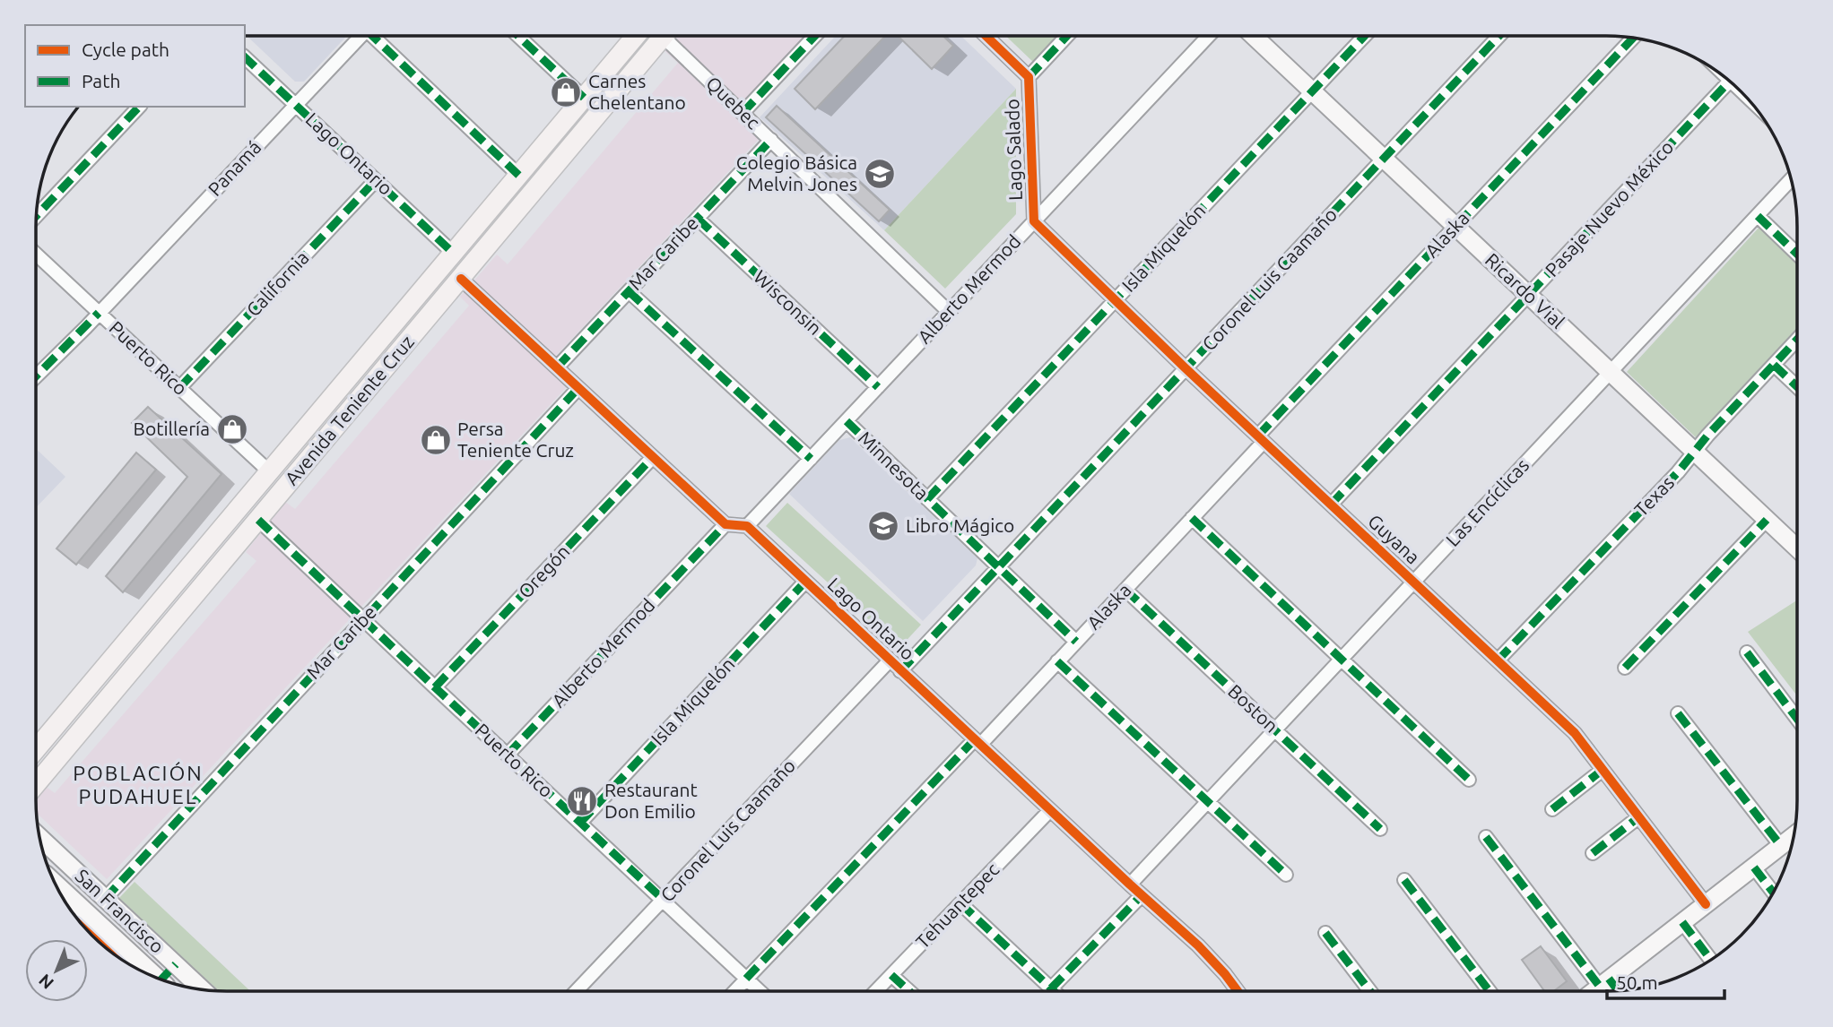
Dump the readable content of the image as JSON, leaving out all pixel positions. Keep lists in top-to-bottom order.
{
  "streets": {
    "main road": ["Avenida Teniente Cruz"],
    "street": [
      "Quebec",
      "Lago Salado",
      "Lago Ontario",
      "Panamá",
      "Pasaje Nuevo México",
      "Alaska",
      "Isla Miquelón",
      "Mar Caribe",
      "Coronel Luis Caamaño",
      "California",
      "Alberto Mermod",
      "Ricardo Vial",
      "Wisconsin",
      "Puerto Rico",
      "Minnesota",
      "Texas",
      "Las Encíclicas",
      "Guyana",
      "Oregón",
      "Boston",
      "Tehuantepec",
      "San Francisco"
    ]
  },
  "crossings": [
    ["Quebec", "Mar Caribe"],
    ["Quebec", "Alberto Mermod"],
    ["Lago Salado", "Alberto Mermod"],
    ["Lago Salado", "Guyana"],
    ["Lago Ontario", "Panamá"],
    ["Lago Ontario", "Alaska"],
    ["Lago Ontario", "Isla Miquelón"],
    ["Lago Ontario", "Coronel Luis Caamaño"],
    ["Lago Ontario", "California"],
    ["Lago Ontario", "Alberto Mermod"],
    ["Lago Ontario", "Avenida Teniente Cruz"],
    ["Lago Ontario", "Las Encíclicas"],
    ["Lago Ontario", "Tehuantepec"],
    ["Panamá", "Puerto Rico"],
    ["Pasaje Nuevo México", "Ricardo Vial"],
    ["Pasaje Nuevo México", "Guyana"],
    ["Alaska", "Ricardo Vial"],
    ["Alaska", "Puerto Rico"],
    ["Alaska", "Minnesota"],
    ["Alaska", "Guyana"],
    ["Alaska", "Boston"],
    ["Isla Miquelón", "Ricardo Vial"],
    ["Isla Miquelón", "Puerto Rico"],
    ["Isla Miquelón", "Minnesota"],
    ["Isla Miquelón", "Guyana"],
    ["Mar Caribe", "Wisconsin"],
    ["Mar Caribe", "Puerto Rico"],
    ["Mar Caribe", "San Francisco"],
    ["Coronel Luis Caamaño", "Ricardo Vial"],
    ["Coronel Luis Caamaño", "Puerto Rico"],
    ["Coronel Luis Caamaño", "Minnesota"],
    ["Coronel Luis Caamaño", "Guyana"],
    ["California", "Puerto Rico"],
    ["Alberto Mermod", "Wisconsin"],
    ["Alberto Mermod", "Puerto Rico"],
    ["Alberto Mermod", "Minnesota"],
    ["Alberto Mermod", "Guyana"],
    ["Ricardo Vial", "Texas"],
    ["Ricardo Vial", "Las Encíclicas"],
    ["Puerto Rico", "Avenida Teniente Cruz"],
    ["Puerto Rico", "Oregón"],
    ["Texas", "Guyana"],
    ["Las Encíclicas", "Guyana"],
    ["Las Encíclicas", "Boston"]
  ],
  "districts": ["POBLACIÓN PUDAHUEL"],
  "places": {
    "shop": ["Carnes Chelentano", "Botillería", "Persa Teniente Cruz"],
    "school or university": ["Colegio Básica Melvin Jones", "Libro Mágico"],
    "restaurant": ["Restaurant Don Emilio"]
  },
  "legend": ["Cycle path", "Path"],
  "scale_bar": "50 m",
  "north": "bottom left"
}
